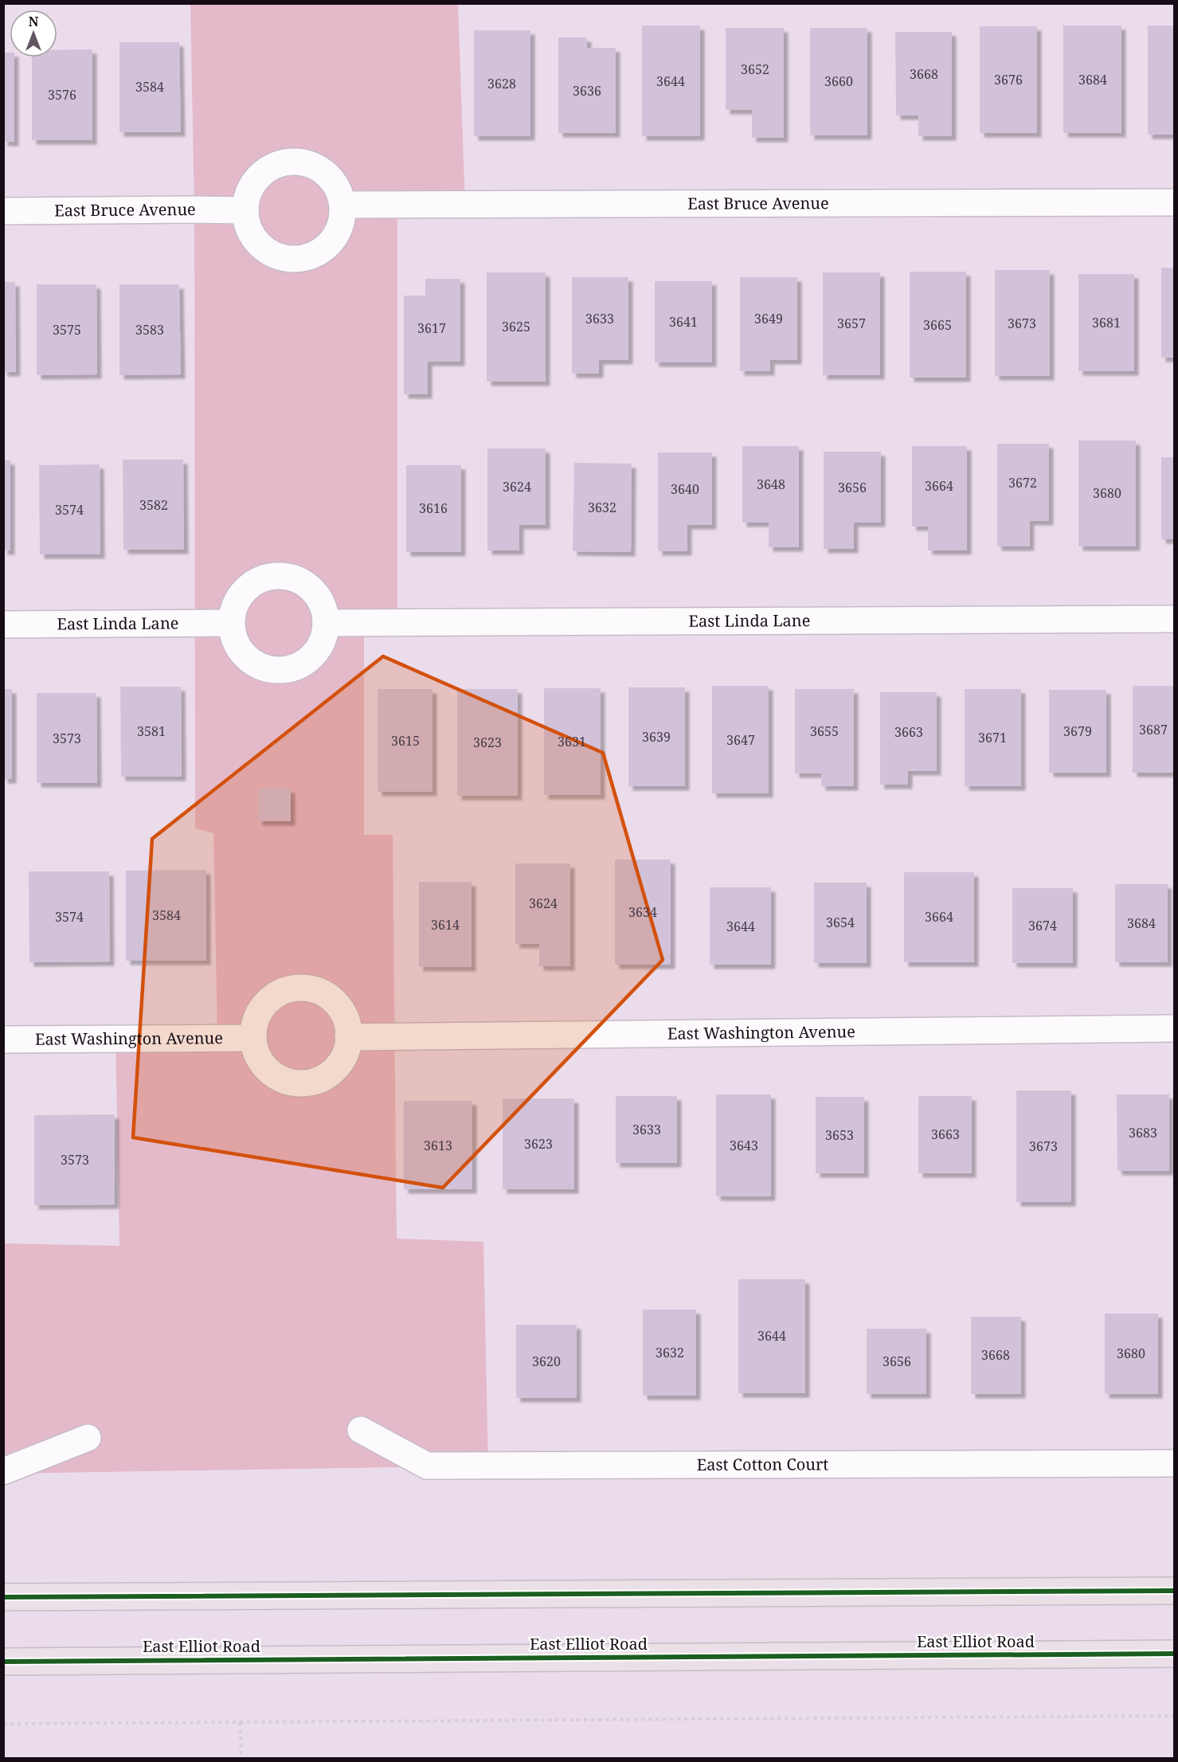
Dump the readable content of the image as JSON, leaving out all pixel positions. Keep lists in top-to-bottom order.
{
  "streets": {
    "main road": ["East Elliot Road"],
    "street": [
      "East Bruce Avenue",
      "East Linda Lane",
      "East Washington Avenue",
      "East Cotton Court"
    ]
  },
  "house_numbers": [
    "3652",
    "3668",
    "3676",
    "3684",
    "3644",
    "3660",
    "3628",
    "3584",
    "3636",
    "3576",
    "3633",
    "3649",
    "3641",
    "3681",
    "3657",
    "3673",
    "3665",
    "3625",
    "3617",
    "3575",
    "3583",
    "3672",
    "3648",
    "3664",
    "3624",
    "3656",
    "3640",
    "3680",
    "3582",
    "3632",
    "3616",
    "3574",
    "3687",
    "3581",
    "3655",
    "3679",
    "3663",
    "3639",
    "3671",
    "3573",
    "3647",
    "3615",
    "3631",
    "3623",
    "3624",
    "3634",
    "3584",
    "3574",
    "3664",
    "3654",
    "3684",
    "3614",
    "3674",
    "3644",
    "3633",
    "3683",
    "3663",
    "3653",
    "3623",
    "3613",
    "3643",
    "3673",
    "3573",
    "3644",
    "3632",
    "3680",
    "3668",
    "3620",
    "3656"
  ],
  "north": "top"
}
